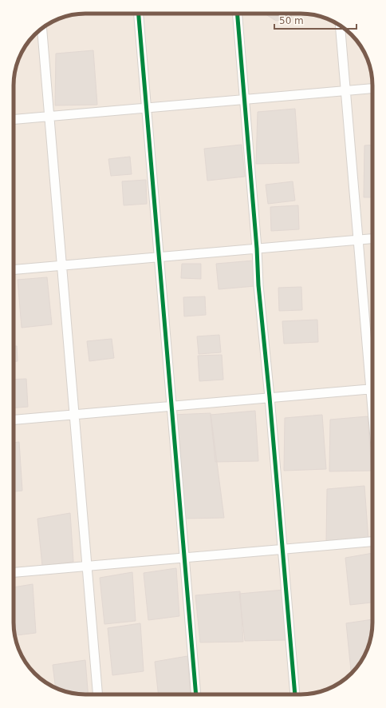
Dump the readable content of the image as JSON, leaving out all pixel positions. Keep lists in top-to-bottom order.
{
  "scale_bar": "50 m"
}
